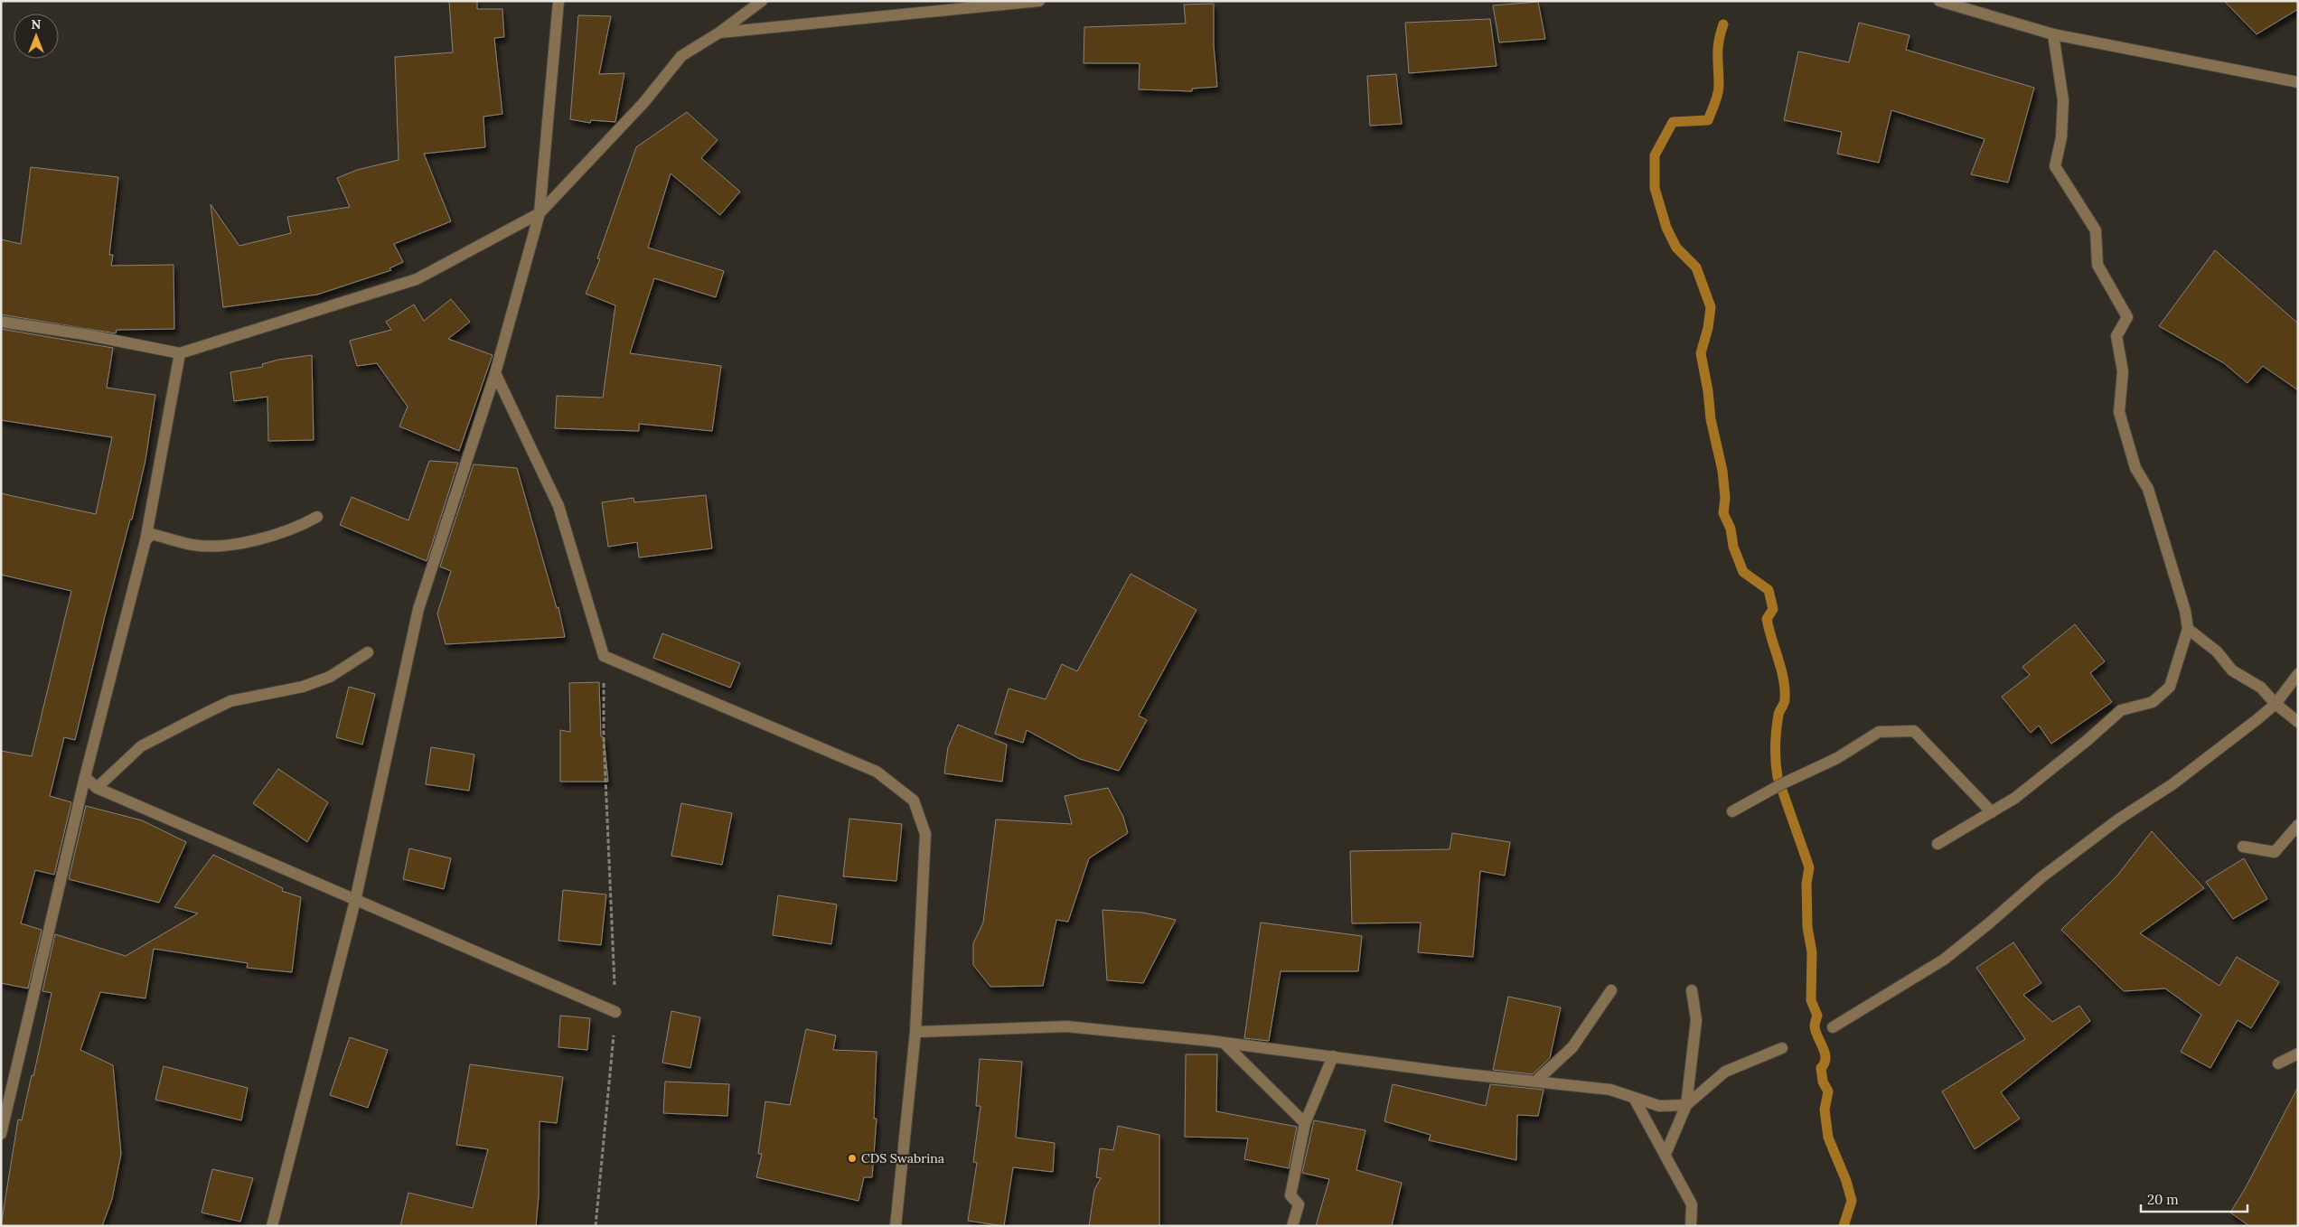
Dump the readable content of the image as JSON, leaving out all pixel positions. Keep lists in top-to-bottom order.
{
  "places": ["CDS Swabrina"],
  "scale_bar": "20 m",
  "north": "top"
}
